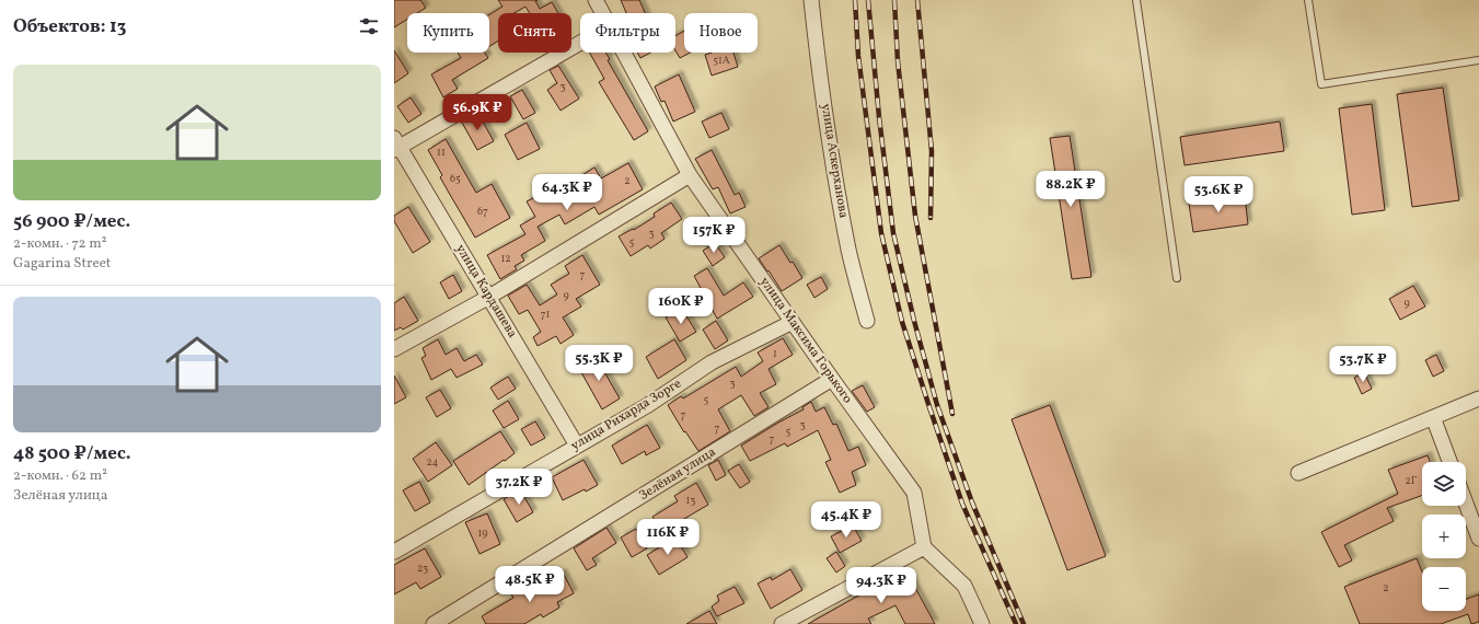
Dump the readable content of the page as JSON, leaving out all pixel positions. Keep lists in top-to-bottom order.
{
  "streets": {
    "street": [
      "улица Аскерханова",
      "улица Кардашева",
      "улица Максима Горького",
      "улица Рихарда Зорге",
      "Зелёная улица"
    ]
  },
  "crossings": [
    ["улица Кардашева", "улица Рихарда Зорге"],
    ["улица Максима Горького", "улица Рихарда Зорге"],
    ["улица Максима Горького", "Зелёная улица"]
  ],
  "house_numbers": [
    "51А",
    "3",
    "11",
    "65",
    "2",
    "67",
    "3",
    "5",
    "12",
    "7",
    "9",
    "9",
    "71",
    "1",
    "3",
    "5",
    "7",
    "3",
    "7",
    "5",
    "7",
    "24",
    "2Г",
    "13",
    "19",
    "23",
    "2"
  ],
  "page": {
    "heading": "Объектов: 13",
    "chip": [
      "Купить",
      "Снять",
      "Фильтры",
      "Новое"
    ],
    "list": [
      {
        "name": "56 900 ₽/мес.",
        "note": "2-комн. · 72 m² · Gagarina Street"
      },
      {
        "name": "48 500 ₽/мес.",
        "note": "2-комн. · 62 m² · Зелёная улица"
      }
    ],
    "price": [
      "56.9K ₽",
      "88.2K ₽",
      "64.3K ₽",
      "53.6K ₽",
      "157K ₽",
      "160K ₽",
      "55.3K ₽",
      "53.7K ₽",
      "37.2K ₽",
      "45.4K ₽",
      "116K ₽",
      "48.5K ₽",
      "94.3K ₽"
    ],
    "map_buttons": ["+", "−"]
  }
}
